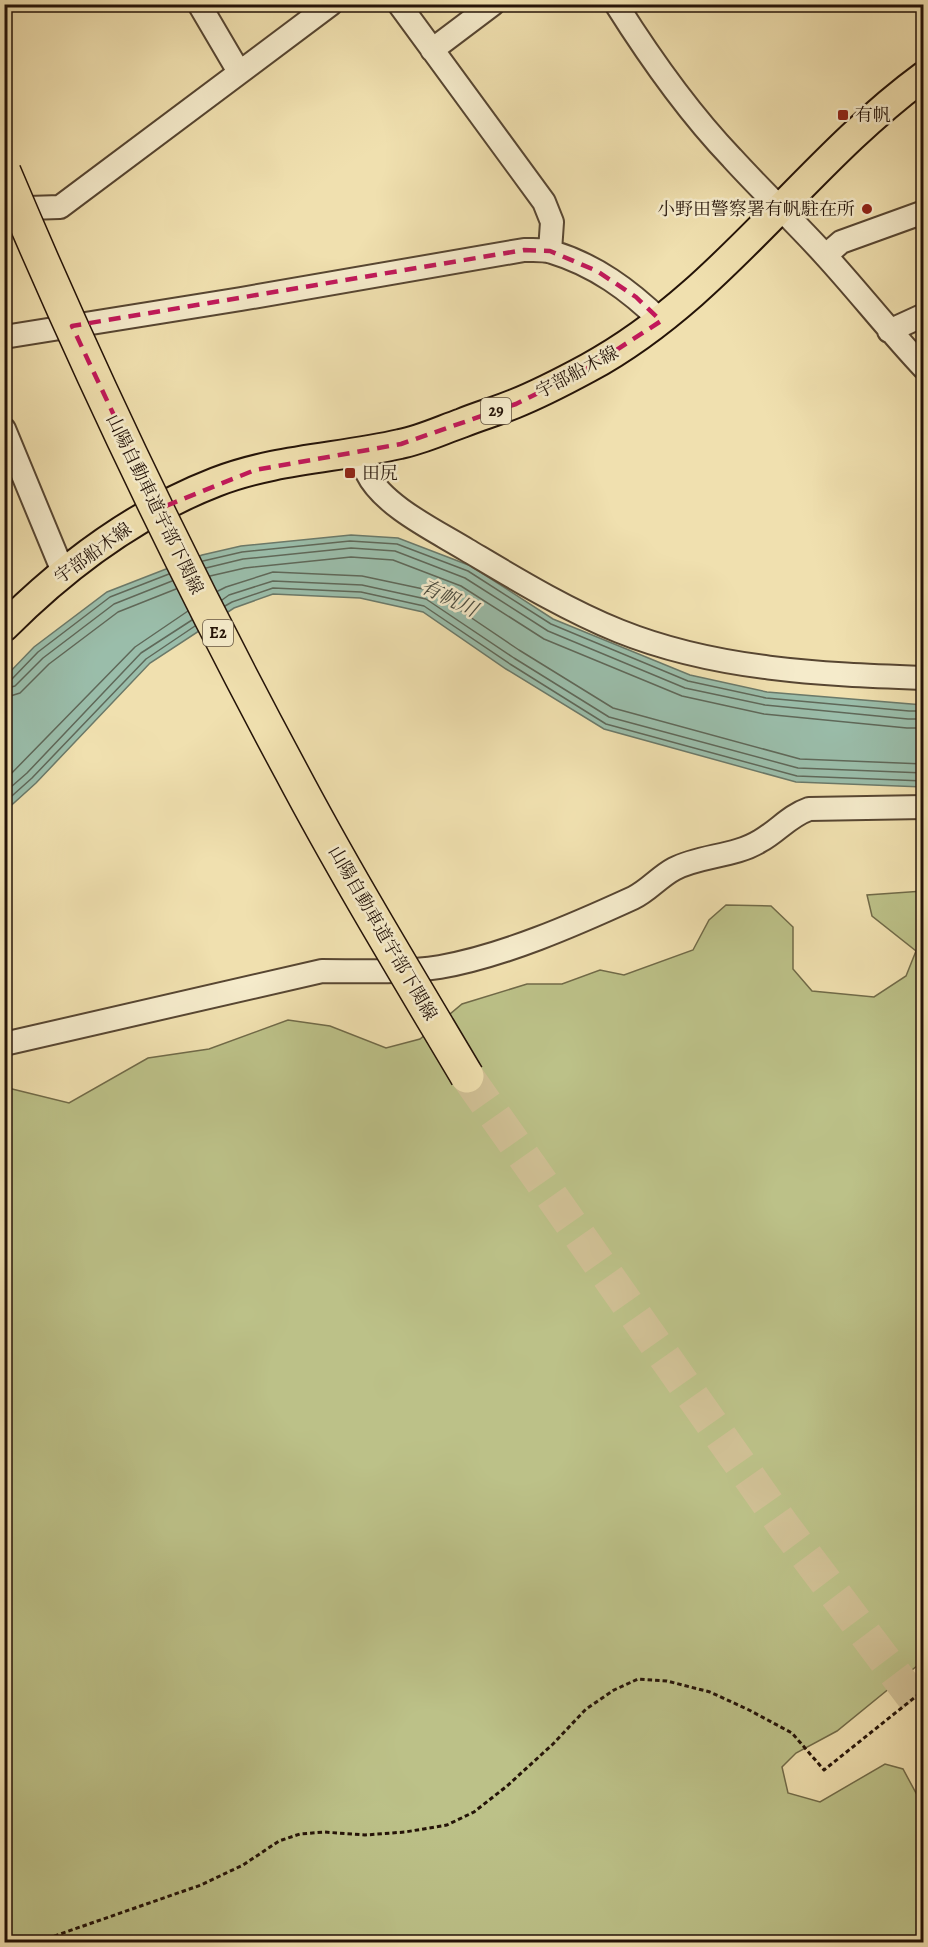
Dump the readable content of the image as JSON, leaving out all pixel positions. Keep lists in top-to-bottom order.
{
  "streets": {
    "highway": ["山陽自動車道宇部下関線", "E2"],
    "main road": ["宇部船木線", "29"]
  },
  "water": ["有帆川"],
  "places": {
    "transit": ["有帆", "田尻"],
    "other": ["小野田警察署有帆駐在所"]
  }
}
